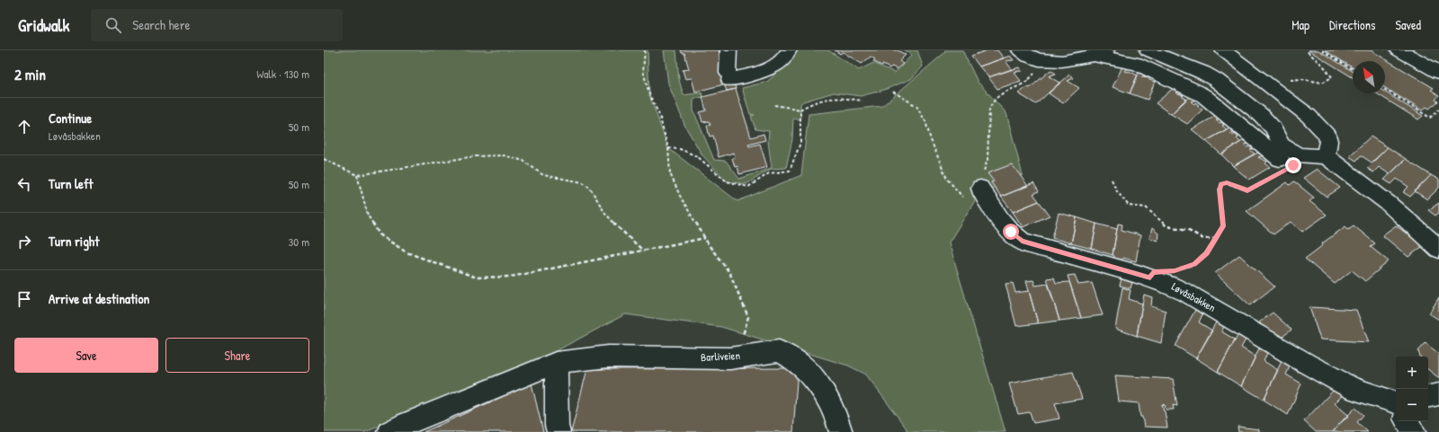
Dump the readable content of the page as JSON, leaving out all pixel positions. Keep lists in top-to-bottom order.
{
  "streets": {
    "street": ["Løvåsbakken", "Barliveien"]
  },
  "north": "top left",
  "page": {
    "header": "Gridwalk",
    "search": "Search here",
    "nav": ["Map", "Directions", "Saved"],
    "heading": ["2 min", "Walk · 130 m"],
    "list": [
      ["Continue", "Løvåsbakken", "50 m"],
      ["Turn left", "50 m"],
      ["Turn right", "30 m"],
      "Arrive at destination"
    ],
    "buttons": ["Save", "Share"],
    "map_buttons": ["+", "−"]
  }
}
